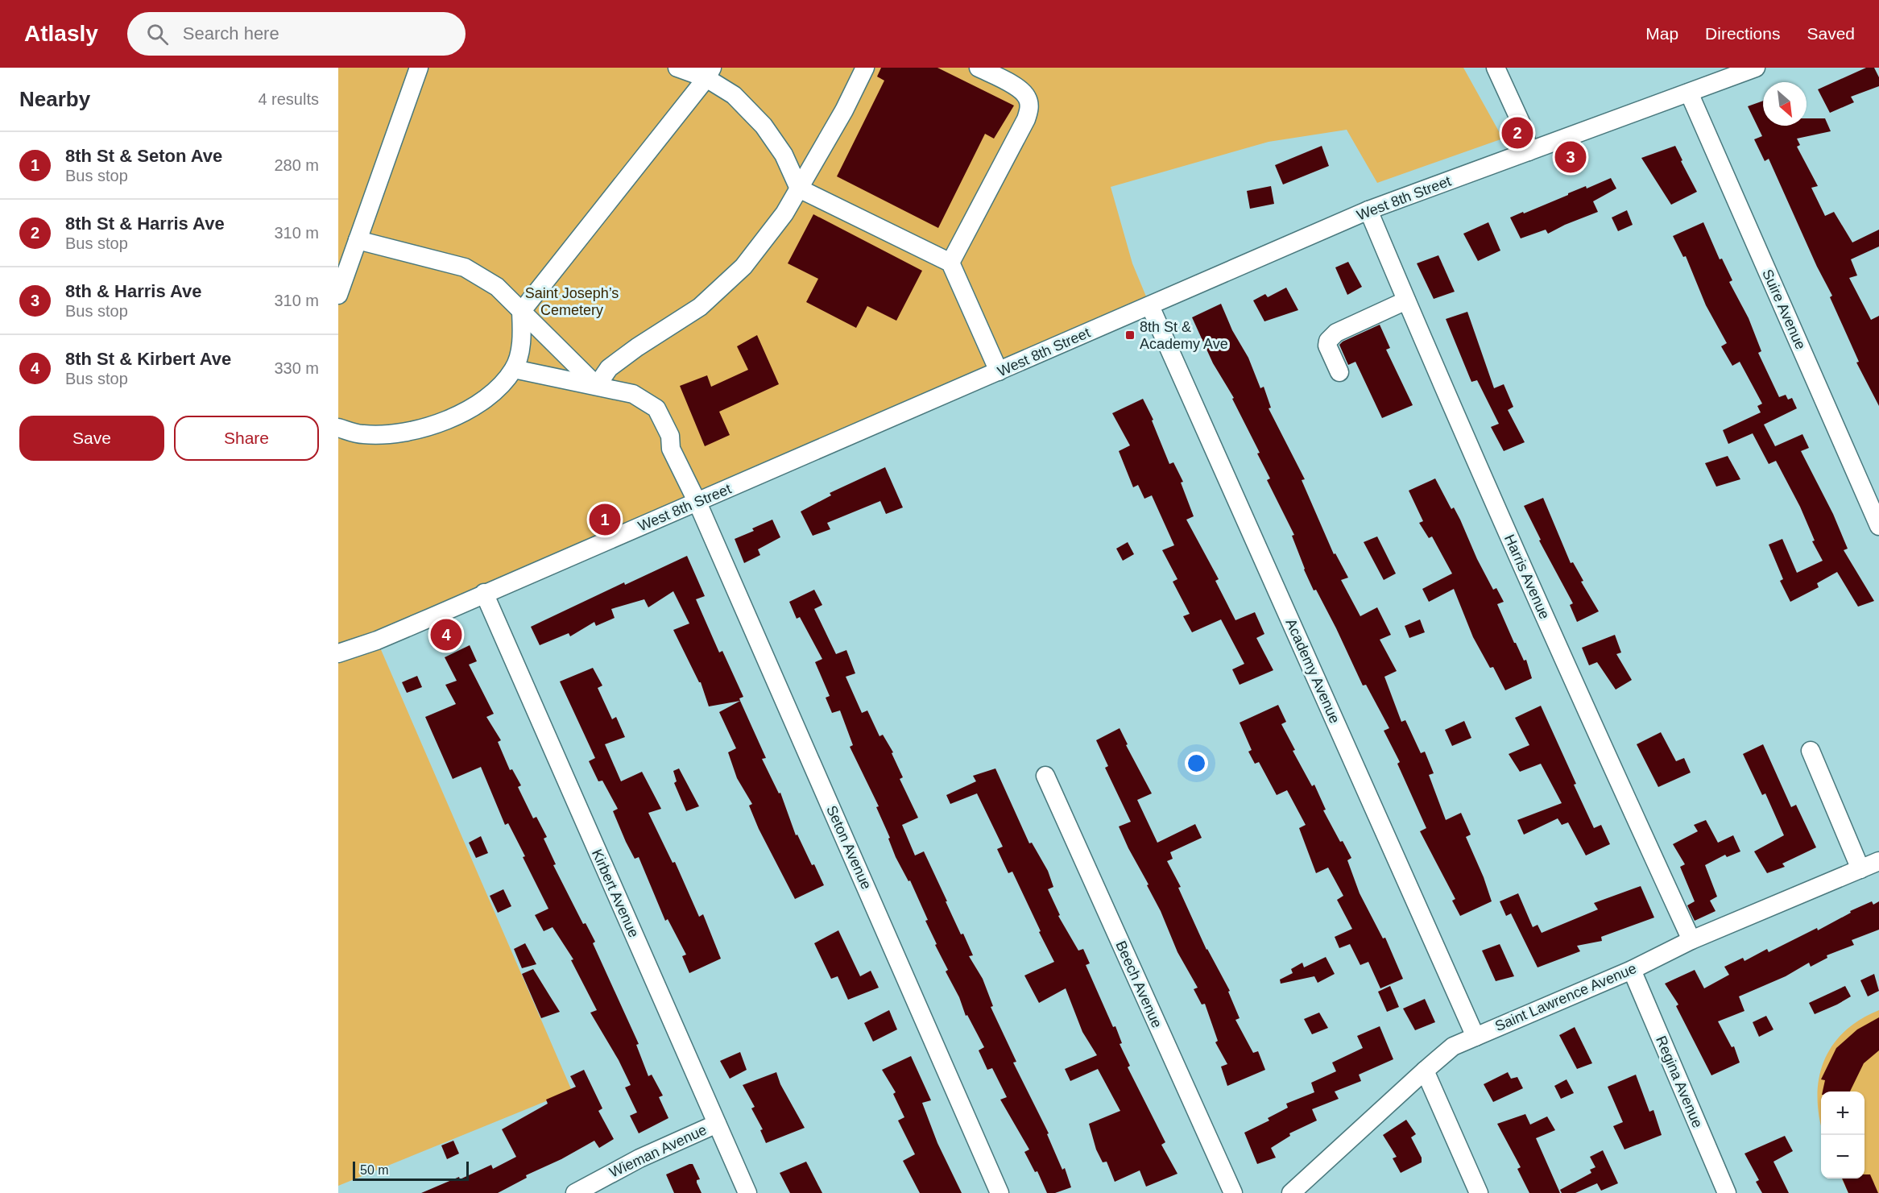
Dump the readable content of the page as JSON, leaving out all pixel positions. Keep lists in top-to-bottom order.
{
  "streets": {
    "street": [
      "West 8th Street",
      "Suire Avenue",
      "Harris Avenue",
      "Academy Avenue",
      "Seton Avenue",
      "Kirbert Avenue",
      "Beech Avenue",
      "Saint Lawrence Avenue",
      "Regina Avenue",
      "Wieman Avenue"
    ]
  },
  "crossings": [
    ["West 8th Street", "Suire Avenue"],
    ["West 8th Street", "Harris Avenue"],
    ["West 8th Street", "Academy Avenue"],
    ["West 8th Street", "Seton Avenue"],
    ["West 8th Street", "Kirbert Avenue"],
    ["Harris Avenue", "Saint Lawrence Avenue"],
    ["Academy Avenue", "Saint Lawrence Avenue"],
    ["Kirbert Avenue", "Wieman Avenue"],
    ["Saint Lawrence Avenue", "Regina Avenue"]
  ],
  "parks": ["Saint Joseph’s Cemetery"],
  "places": {
    "transit": ["8th St & Academy Ave"]
  },
  "scale_bar": "50 m",
  "north": "bottom right",
  "page": {
    "header": "Atlasly",
    "search": "Search here",
    "nav": ["Map", "Directions", "Saved"],
    "heading": ["Nearby", "4 results"],
    "pins": [
      "2",
      "3",
      "1",
      "4"
    ],
    "list": [
      {
        "mark": "1",
        "name": "8th St & Seton Ave",
        "note": "Bus stop",
        "value": "280 m"
      },
      {
        "mark": "2",
        "name": "8th St & Harris Ave",
        "note": "Bus stop",
        "value": "310 m"
      },
      {
        "mark": "3",
        "name": "8th & Harris Ave",
        "note": "Bus stop",
        "value": "310 m"
      },
      {
        "mark": "4",
        "name": "8th St & Kirbert Ave",
        "note": "Bus stop",
        "value": "330 m"
      }
    ],
    "buttons": ["Save", "Share"],
    "map_buttons": ["+", "−"],
    "scale": "50 m"
  }
}
